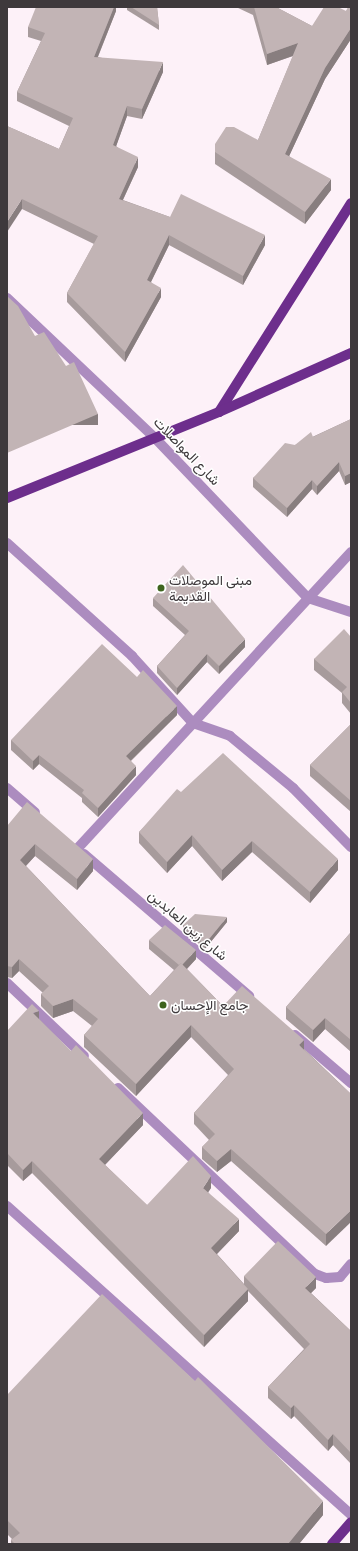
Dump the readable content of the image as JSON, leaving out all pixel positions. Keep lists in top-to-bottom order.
{
  "streets": {
    "street": ["شارع المواصلات", "شارع زين العابدين"]
  },
  "places": ["مبنى الموصلات القديمة", "جامع الإحسان"]
}
